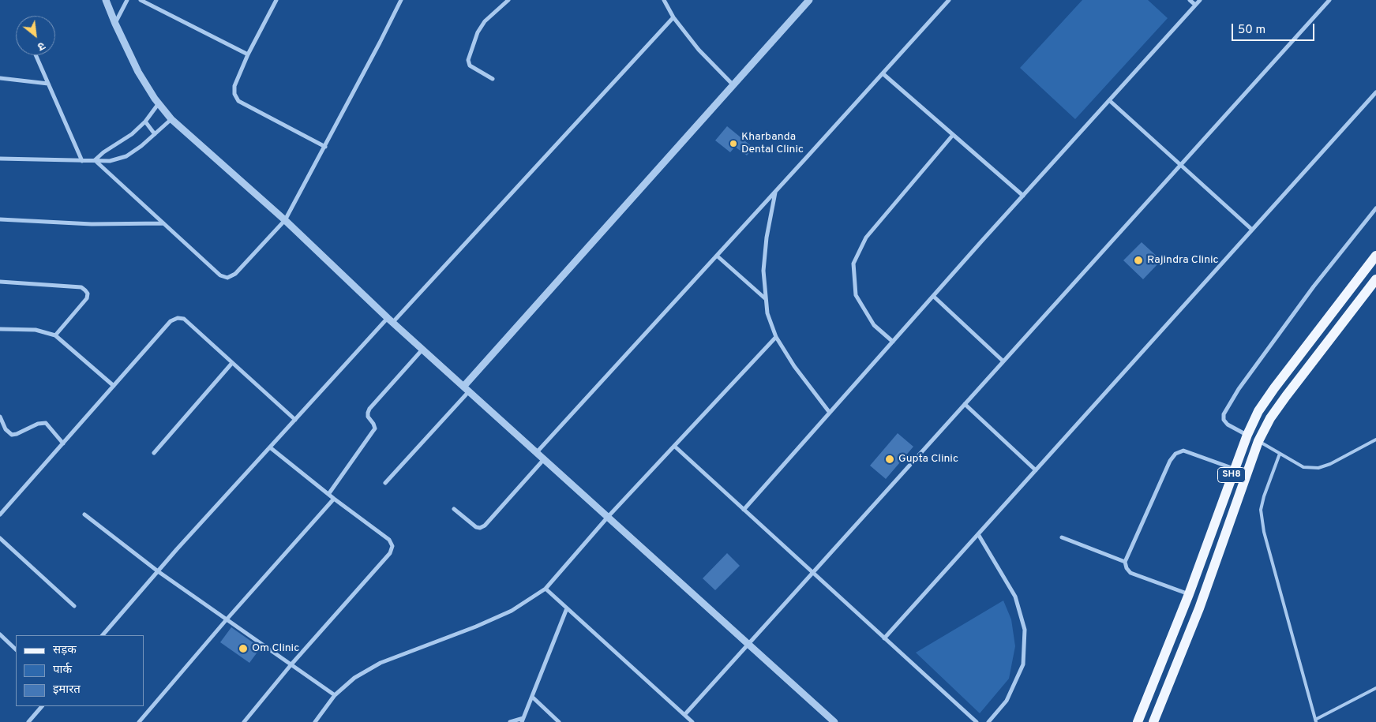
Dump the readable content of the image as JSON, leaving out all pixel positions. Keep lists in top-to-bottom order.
{
  "streets": {
    "main road": ["SH8"]
  },
  "places": [
    "Kharbanda Dental Clinic",
    "Rajindra Clinic",
    "Gupta Clinic",
    "Om Clinic"
  ],
  "legend": ["सड़क", "पार्क", "इमारत"],
  "scale_bar": "50 m",
  "north": "bottom right"
}
